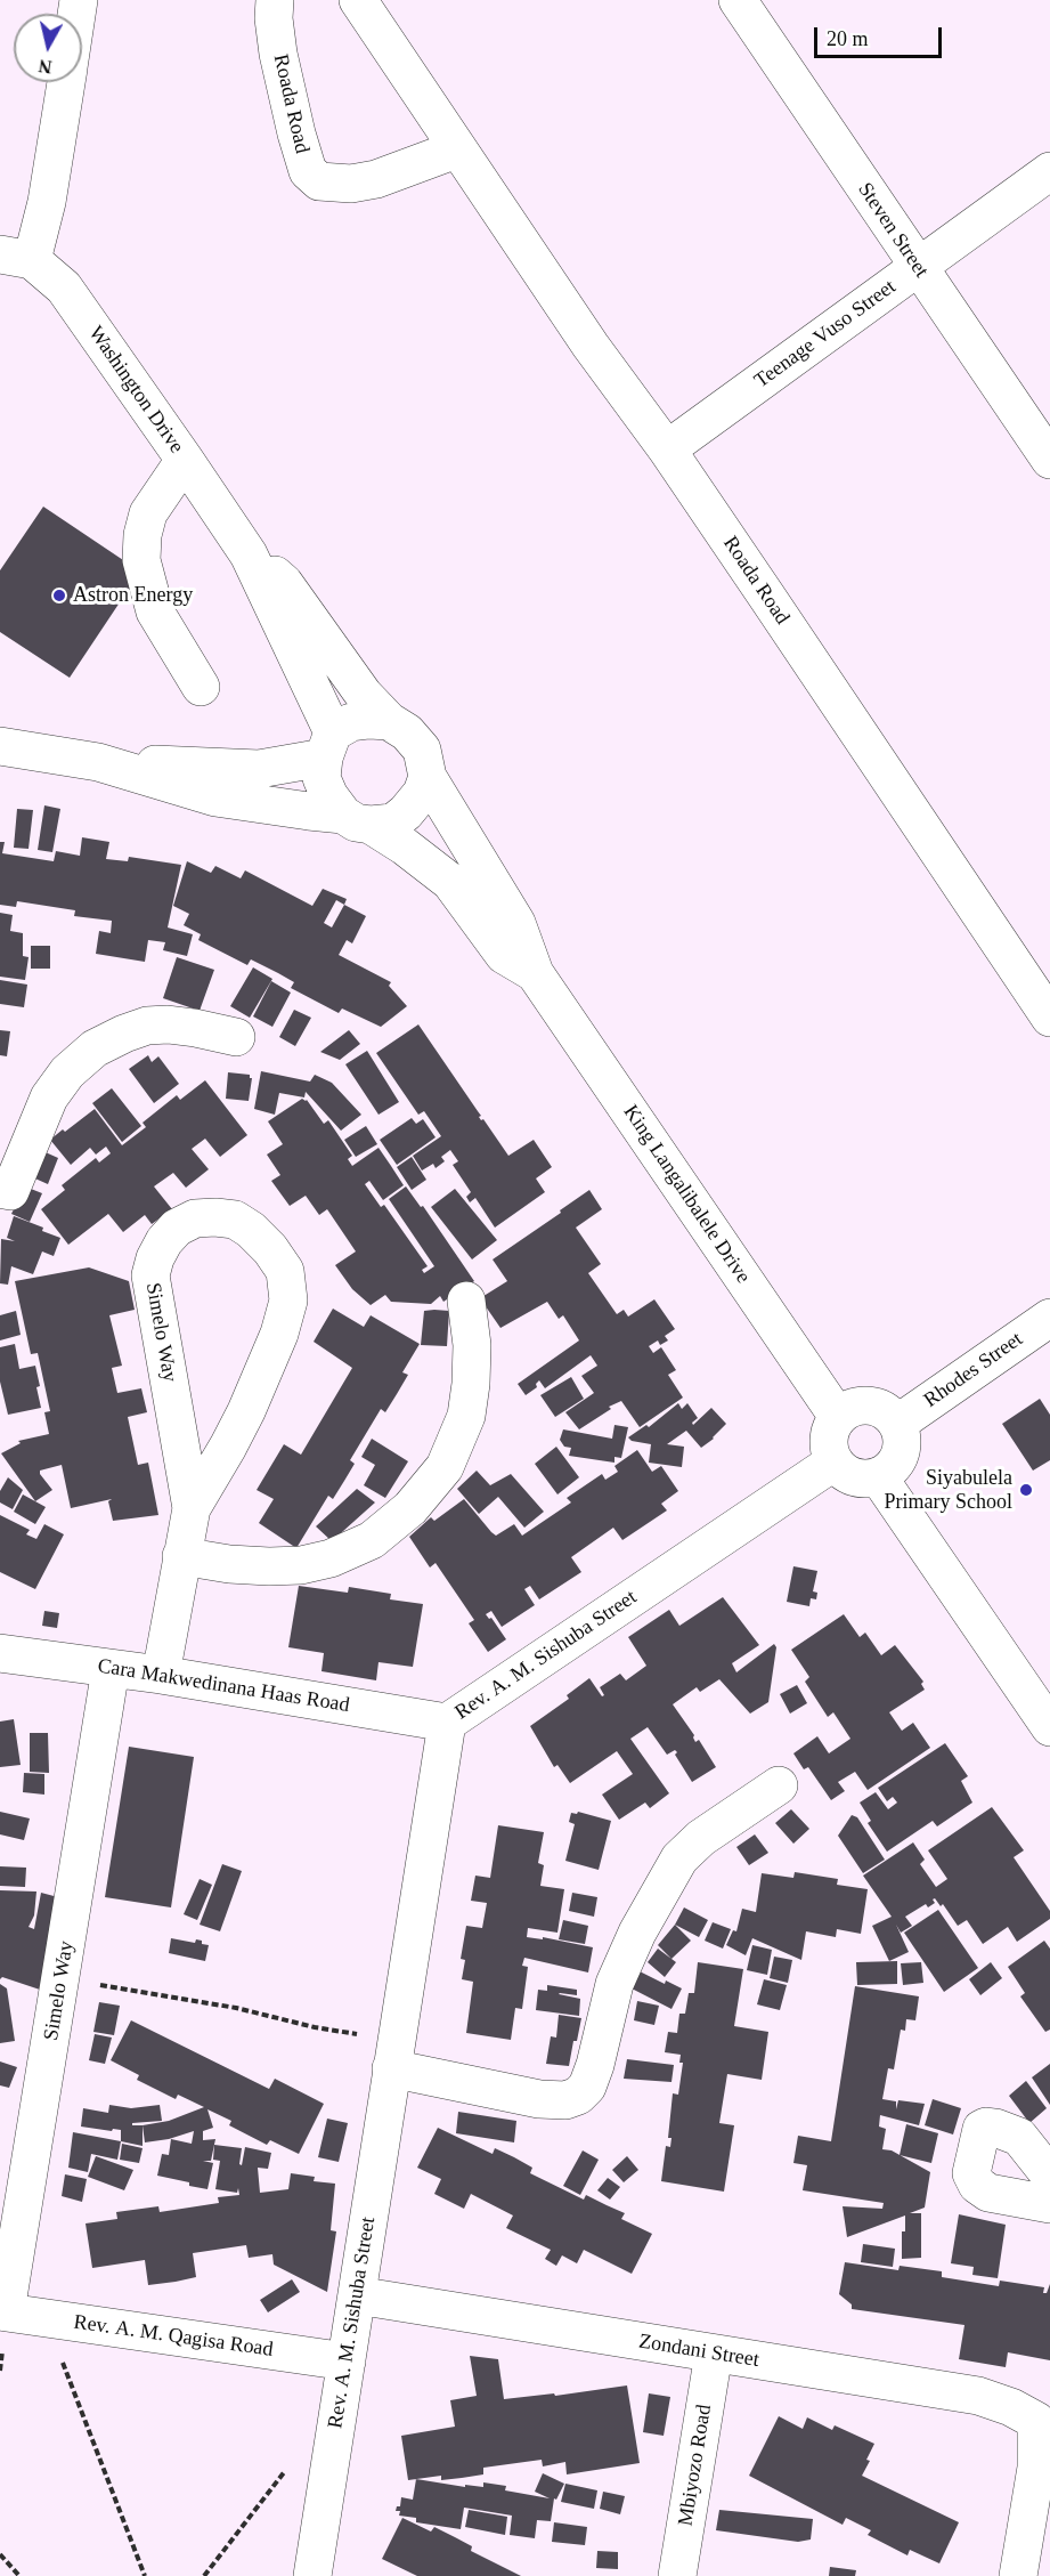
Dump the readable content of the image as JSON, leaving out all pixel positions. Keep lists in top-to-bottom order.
{
  "streets": {
    "street": [
      "Roada Road",
      "Steven Street",
      "Teenage Vuso Street",
      "Washington Drive",
      "King Langalibalele Drive",
      "Simelo Way",
      "Rhodes Street",
      "Rev. A. M. Sishuba Street",
      "Cara Makwedinana Haas Road",
      "Rev. A. M. Qagisa Road",
      "Zondani Street",
      "Mbiyozo Road"
    ]
  },
  "crossings": [
    ["Roada Road", "Teenage Vuso Street"],
    ["Steven Street", "Teenage Vuso Street"],
    ["Washington Drive", "King Langalibalele Drive"],
    ["King Langalibalele Drive", "Rhodes Street"],
    ["King Langalibalele Drive", "Rev. A. M. Sishuba Street"],
    ["Simelo Way", "Cara Makwedinana Haas Road"],
    ["Simelo Way", "Rev. A. M. Qagisa Road"],
    ["Rhodes Street", "Rev. A. M. Sishuba Street"],
    ["Rev. A. M. Sishuba Street", "Cara Makwedinana Haas Road"],
    ["Rev. A. M. Sishuba Street", "Rev. A. M. Qagisa Road"],
    ["Rev. A. M. Sishuba Street", "Zondani Street"],
    ["Zondani Street", "Mbiyozo Road"]
  ],
  "places": ["Astron Energy", "Siyabulela Primary School"],
  "scale_bar": "20 m",
  "north": "bottom"
}
